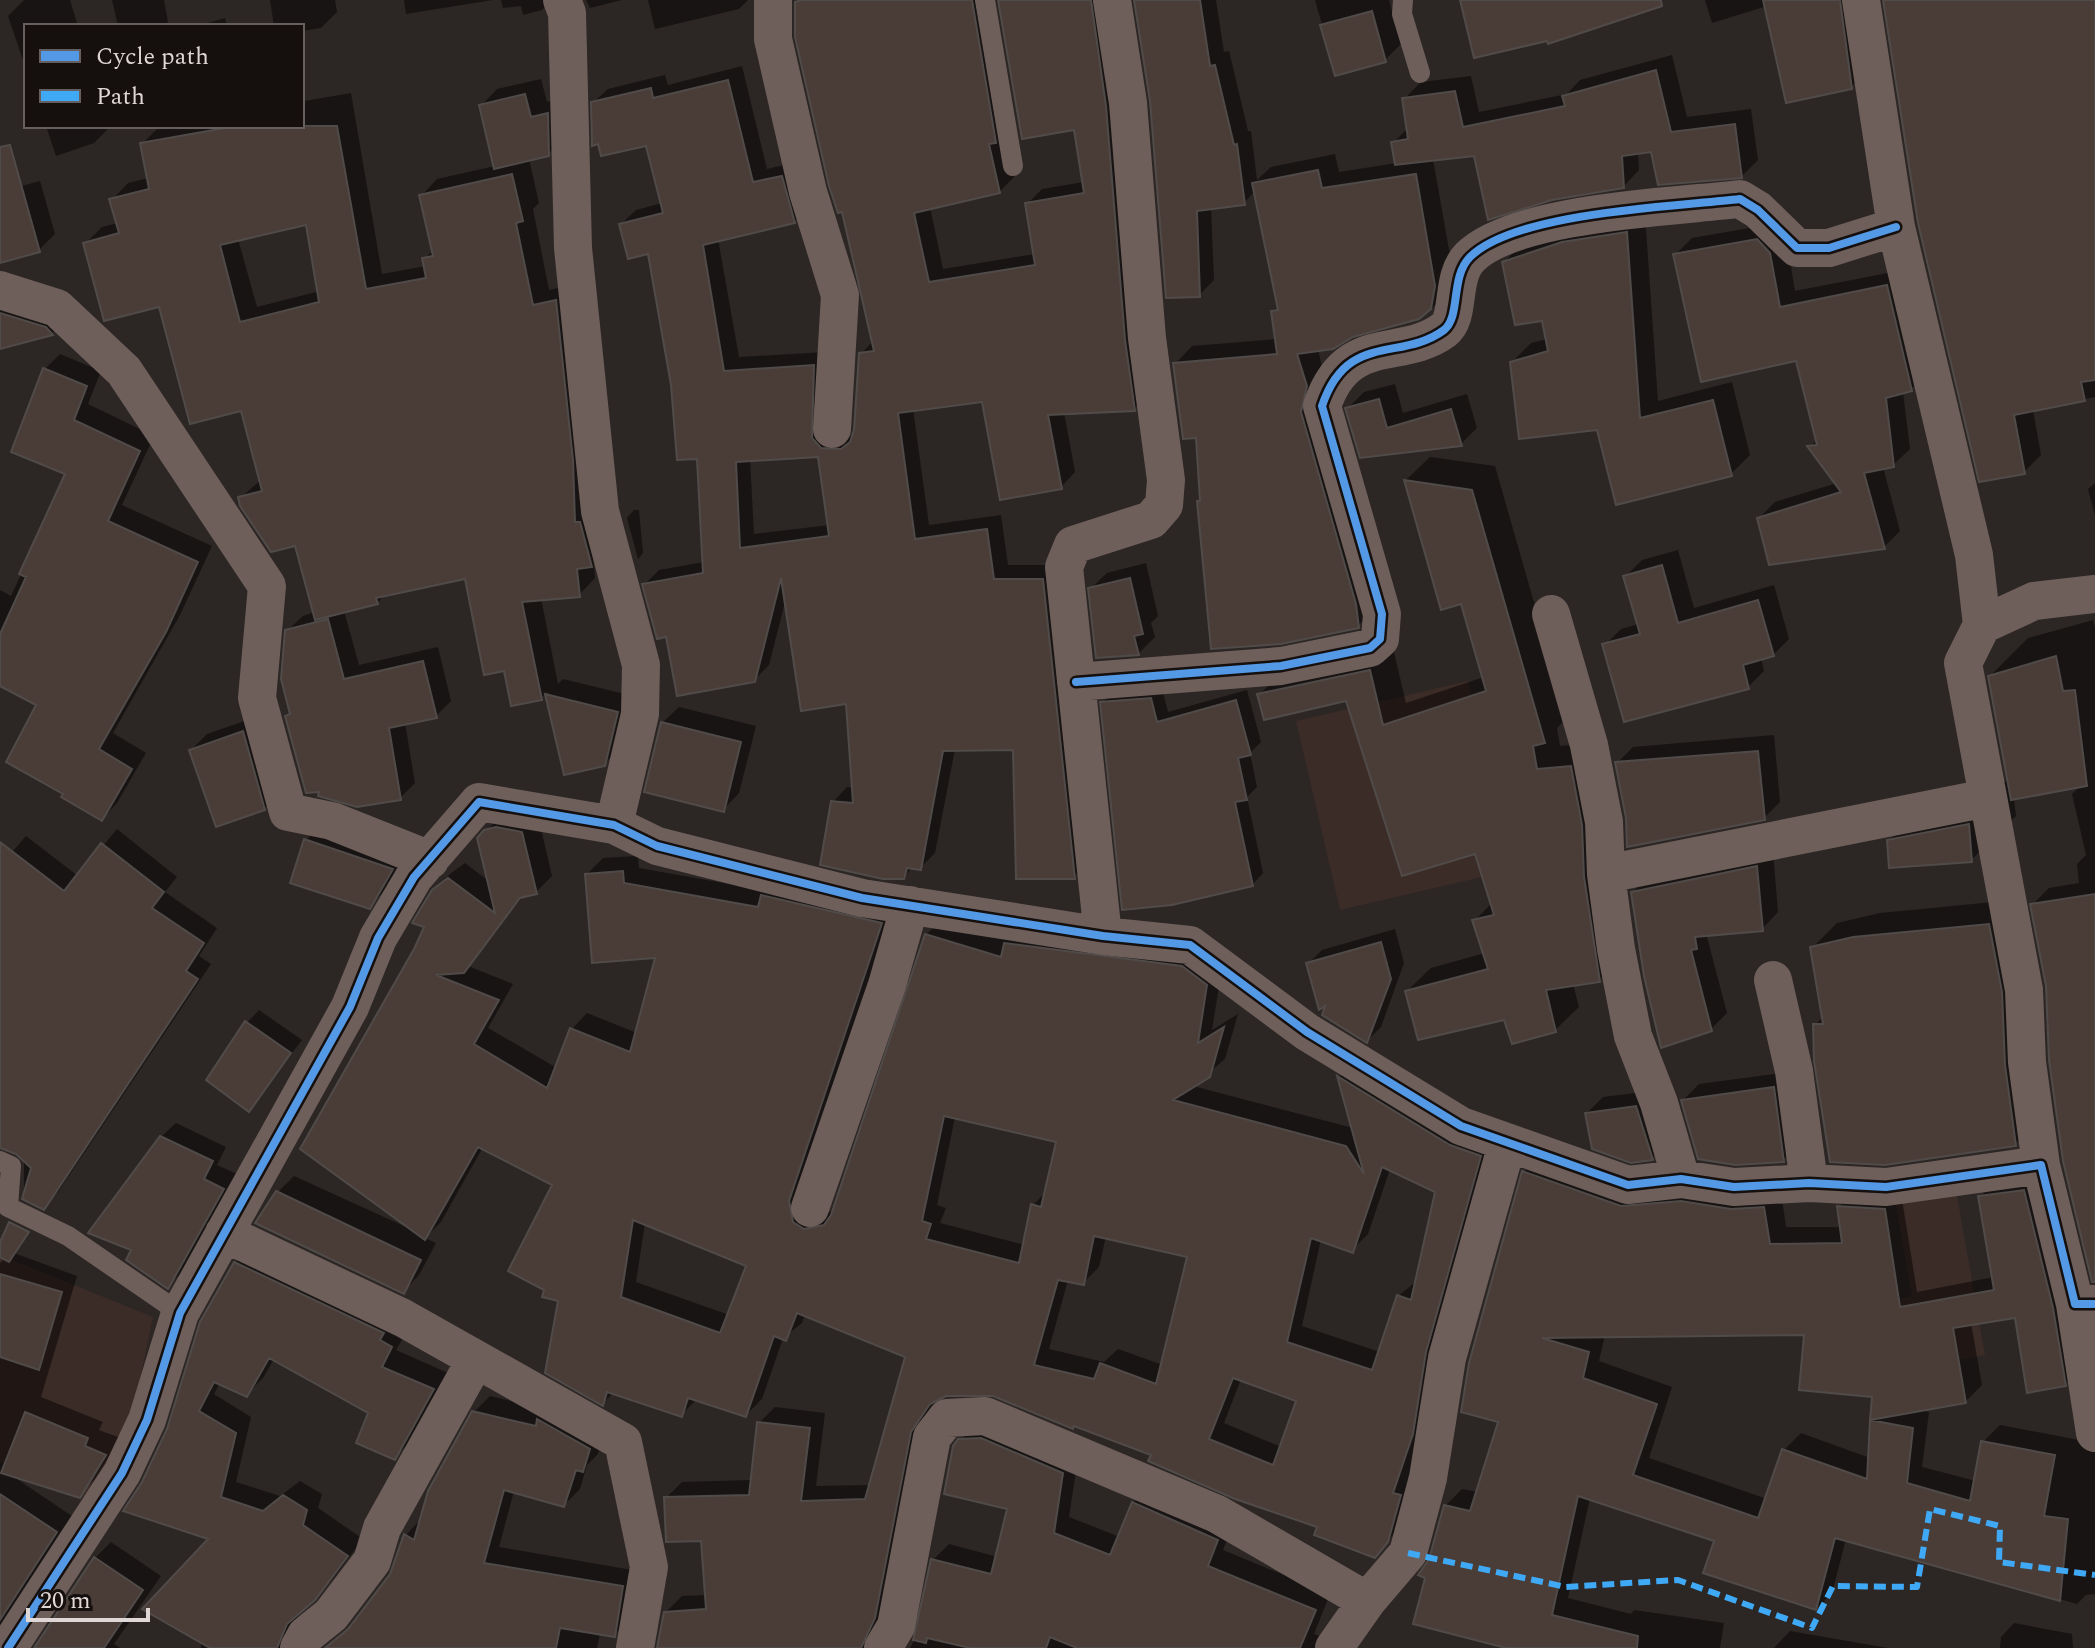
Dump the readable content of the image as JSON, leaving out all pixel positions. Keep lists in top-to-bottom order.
{
  "legend": ["Cycle path", "Path"],
  "scale_bar": "20 m"
}
